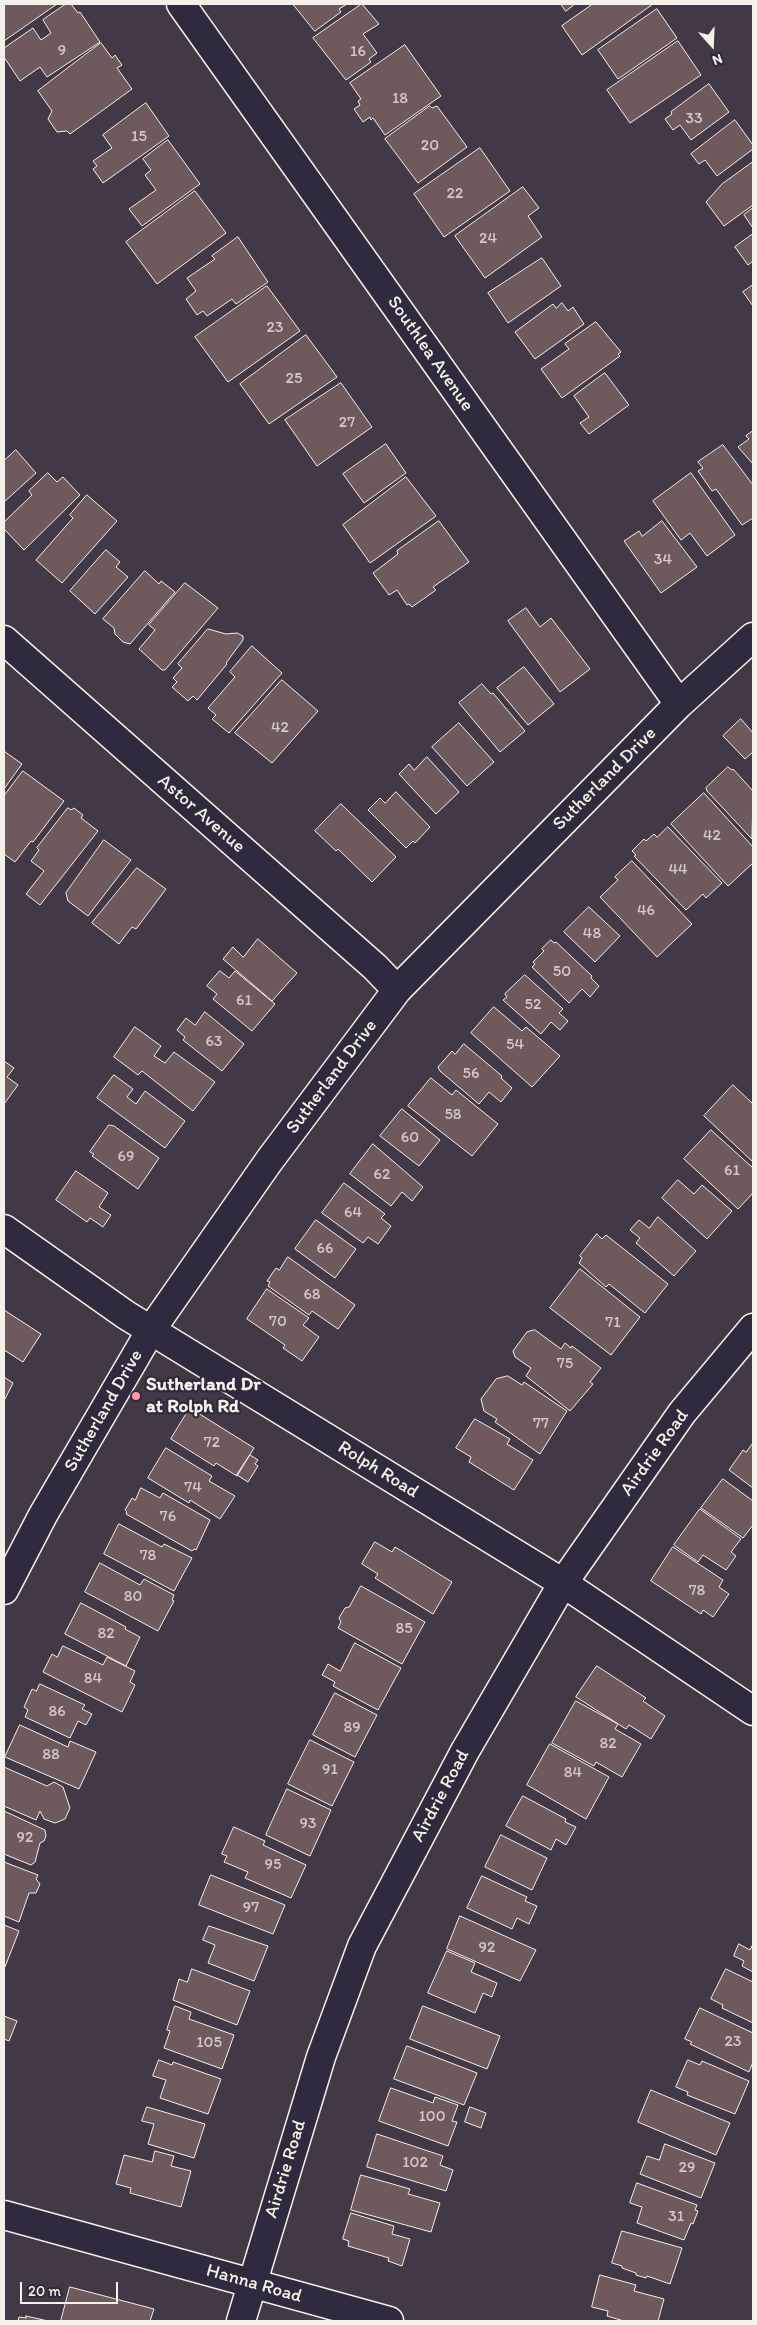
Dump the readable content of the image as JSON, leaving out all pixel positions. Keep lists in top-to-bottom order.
{
  "streets": {
    "street": [
      "Southlea Avenue",
      "Sutherland Drive",
      "Astor Avenue",
      "Airdrie Road",
      "Rolph Road",
      "Hanna Road"
    ]
  },
  "crossings": [
    ["Southlea Avenue", "Sutherland Drive"],
    ["Sutherland Drive", "Astor Avenue"],
    ["Sutherland Drive", "Rolph Road"],
    ["Airdrie Road", "Rolph Road"],
    ["Airdrie Road", "Hanna Road"]
  ],
  "places": ["Sutherland Dr at Rolph Rd"],
  "house_numbers": [
    "9",
    "16",
    "18",
    "33",
    "15",
    "20",
    "22",
    "24",
    "23",
    "25",
    "27",
    "34",
    "42",
    "42",
    "44",
    "46",
    "48",
    "50",
    "61",
    "52",
    "63",
    "54",
    "56",
    "58",
    "60",
    "69",
    "61",
    "62",
    "64",
    "66",
    "68",
    "70",
    "71",
    "75",
    "77",
    "72",
    "74",
    "76",
    "78",
    "78",
    "80",
    "85",
    "82",
    "84",
    "86",
    "89",
    "82",
    "88",
    "91",
    "84",
    "93",
    "92",
    "95",
    "97",
    "92",
    "23",
    "105",
    "100",
    "102",
    "29",
    "31"
  ],
  "scale_bar": "20 m",
  "north": "bottom"
}
